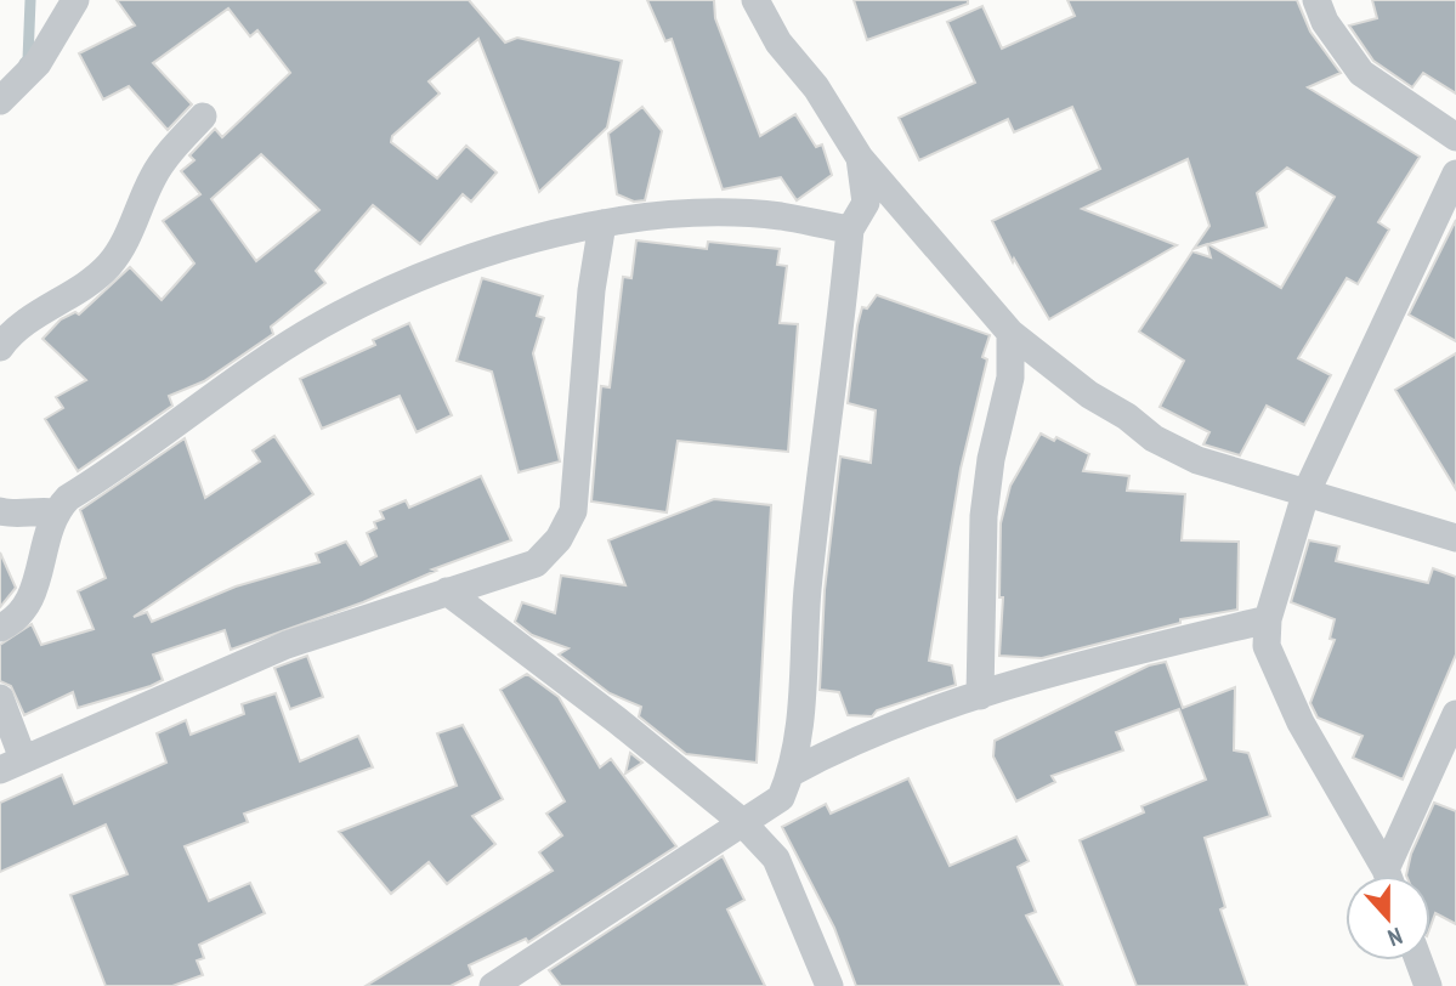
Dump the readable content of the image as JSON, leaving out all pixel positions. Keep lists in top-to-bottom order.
{
  "north": "bottom"
}
